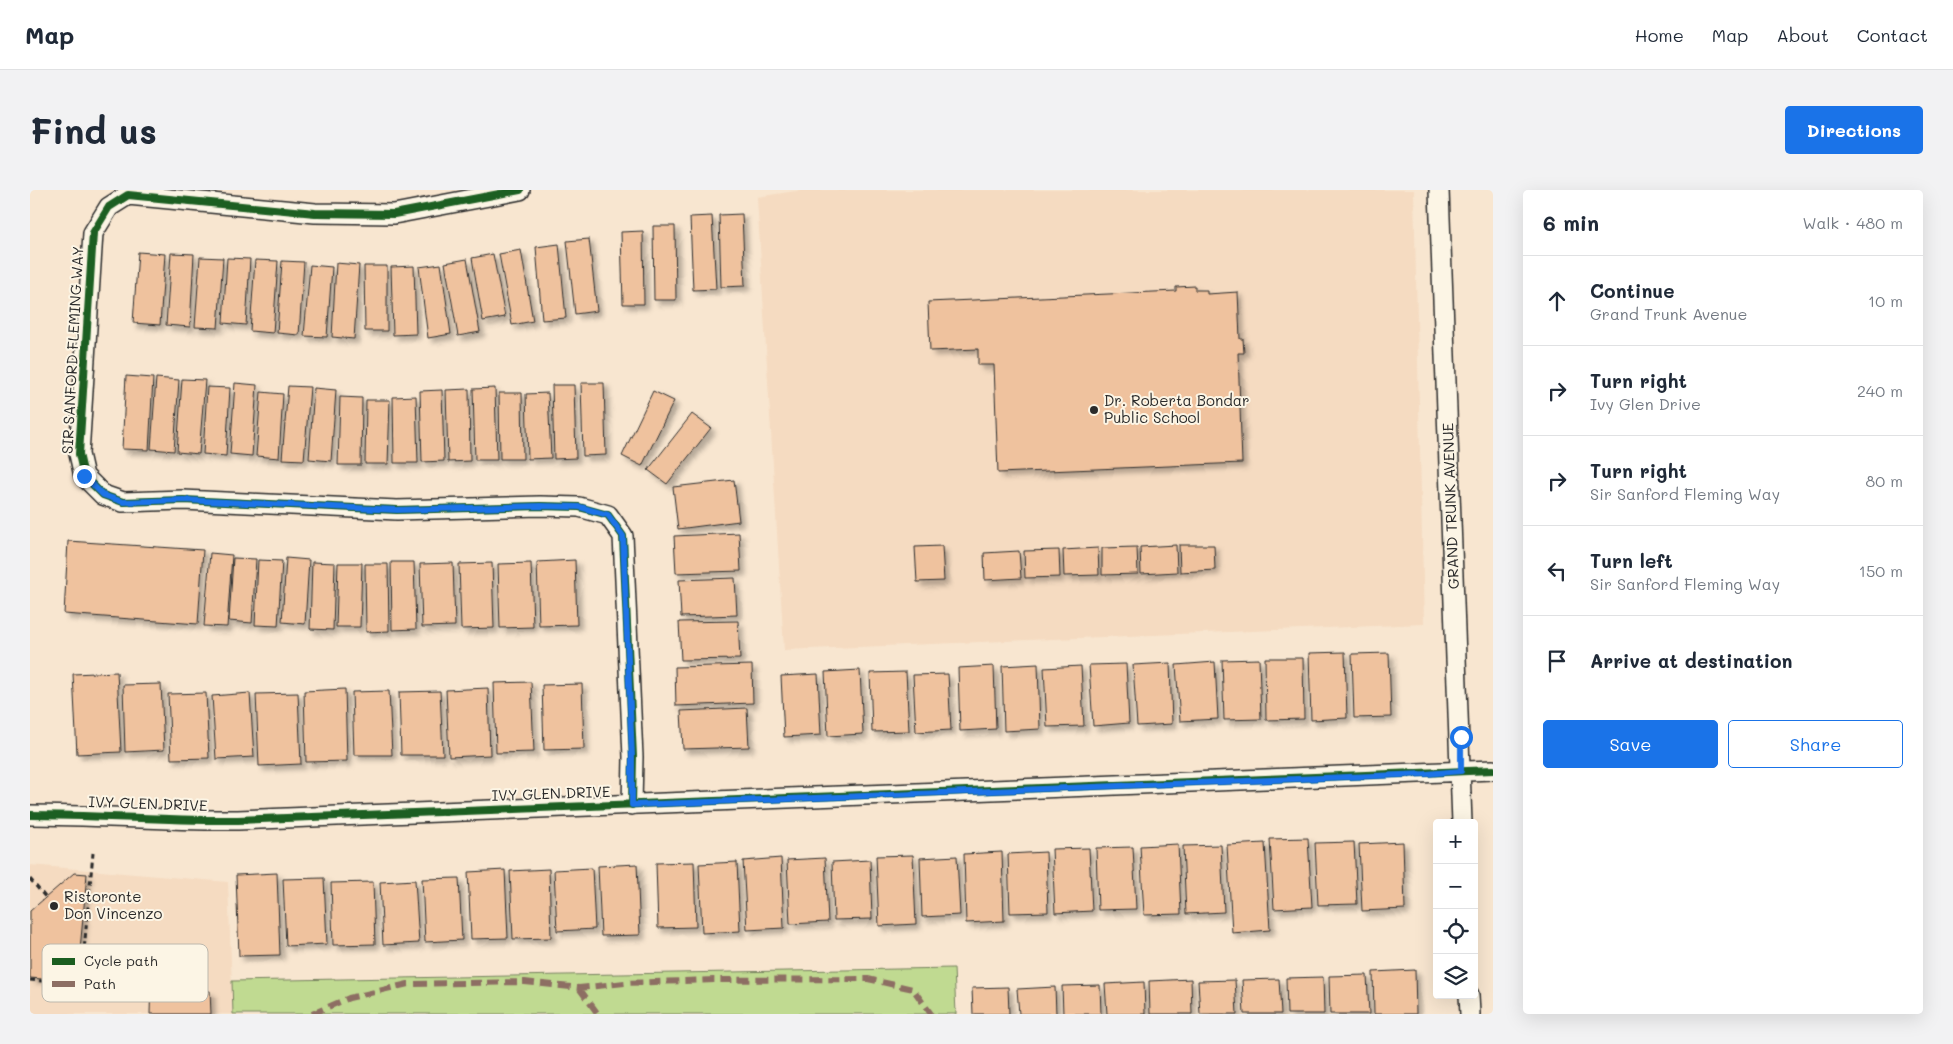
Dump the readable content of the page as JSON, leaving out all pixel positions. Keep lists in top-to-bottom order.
{
  "streets": {
    "street": ["SIR SANFORD FLEMING WAY", "GRAND TRUNK AVENUE", "IVY GLEN DRIVE"]
  },
  "crossings": [
    ["SIR SANFORD FLEMING WAY", "IVY GLEN DRIVE"],
    ["GRAND TRUNK AVENUE", "IVY GLEN DRIVE"]
  ],
  "places": ["Dr. Roberta Bondar Public School", "Ristoronte Don Vincenzo"],
  "legend": ["Cycle path", "Path"],
  "page": {
    "header": "Map",
    "nav": [
      "Home",
      "Map",
      "About",
      "Contact"
    ],
    "buttons": [
      "Directions",
      ["Save", "Share"]
    ],
    "title": "Find us",
    "heading": ["6 min", "Walk · 480 m"],
    "list": [
      ["Continue", "Grand Trunk Avenue", "10 m"],
      ["Turn right", "Ivy Glen Drive", "240 m"],
      ["Turn right", "Sir Sanford Fleming Way", "80 m"],
      ["Turn left", "Sir Sanford Fleming Way", "150 m"],
      "Arrive at destination"
    ],
    "map_buttons": ["+", "−"]
  }
}
